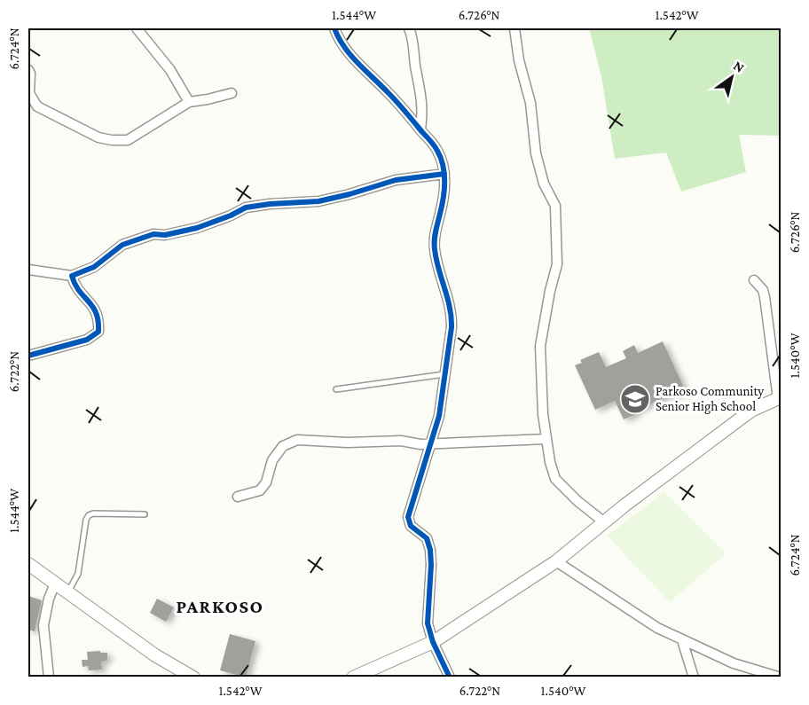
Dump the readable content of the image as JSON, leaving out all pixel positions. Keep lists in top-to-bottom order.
{
  "districts": ["PARKOSO"],
  "places": {
    "school or university": ["Parkoso Community Senior High School"]
  },
  "north": "top right",
  "coordinates": [
    "1.544°W",
    "6.726°N",
    "1.542°W",
    "6.724°N",
    "1.540°W",
    "6.722°N"
  ]
}
